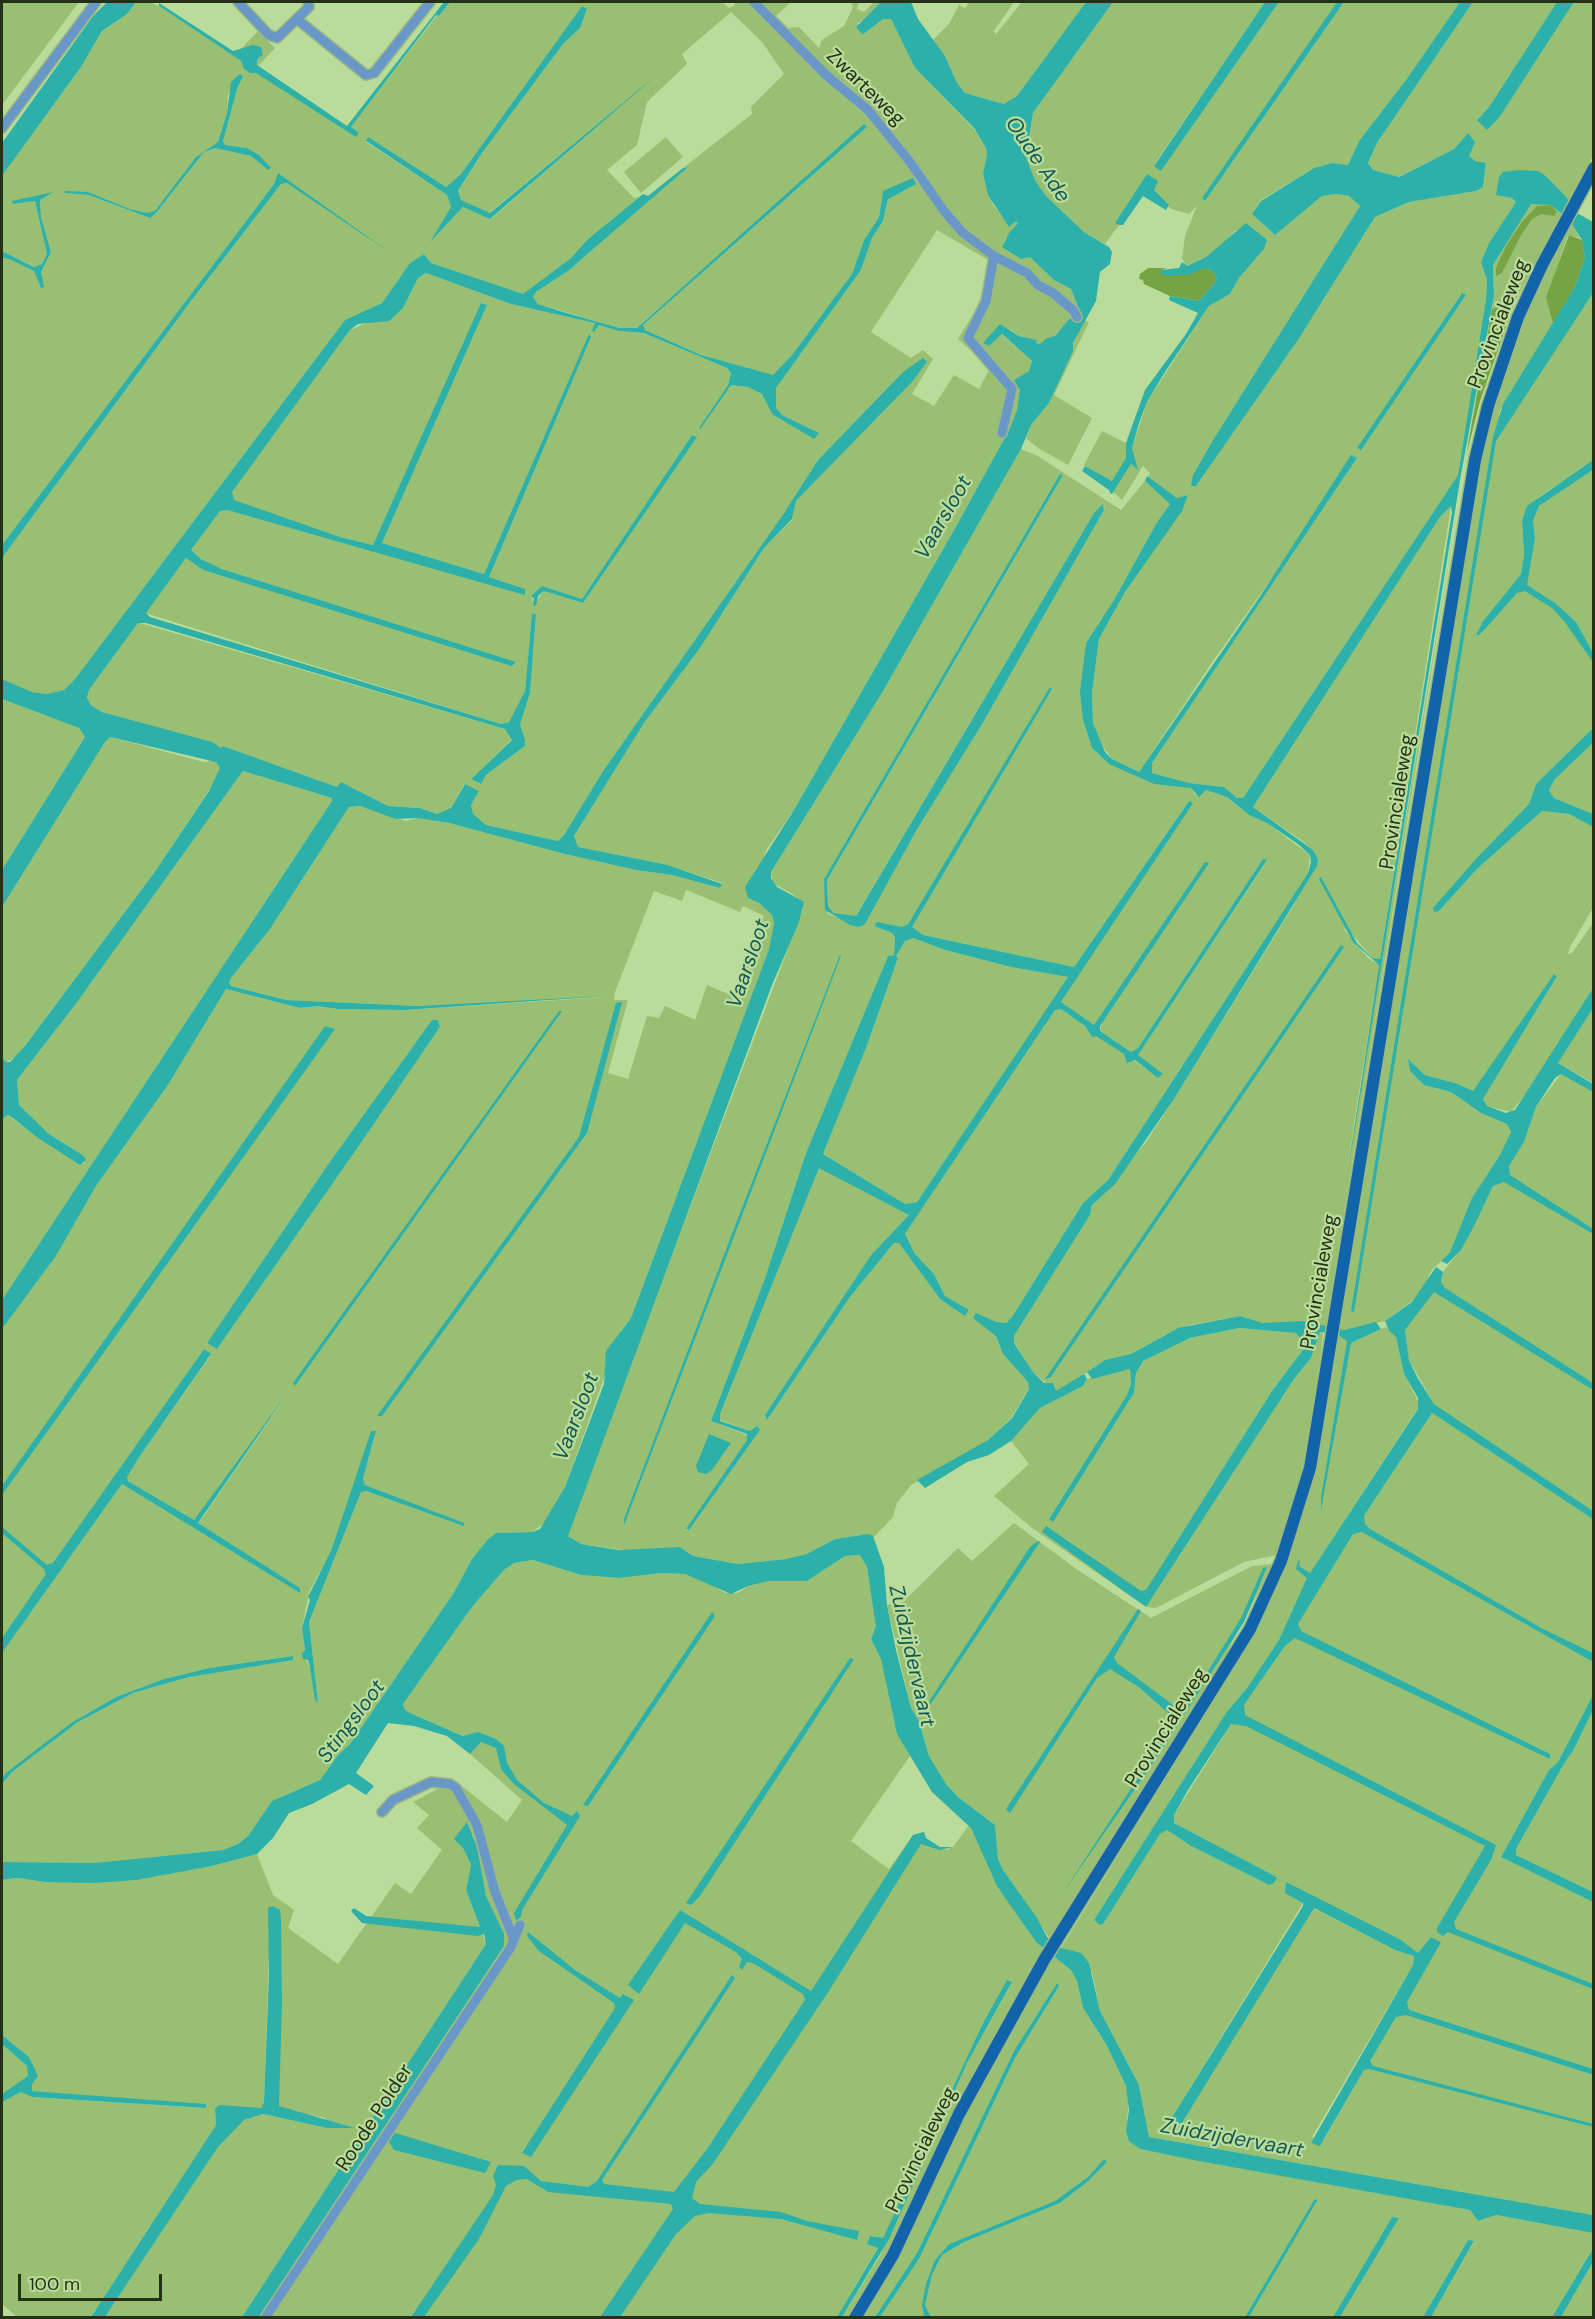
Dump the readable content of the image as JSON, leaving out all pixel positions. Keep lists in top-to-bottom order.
{
  "streets": {
    "main road": ["Provincialeweg"],
    "street": ["Zwarteweg", "Roode Polder"]
  },
  "water": [
    "Oude Ade",
    "Vaarsloot",
    "Zuidzijdervaart",
    "Stingsloot"
  ],
  "scale_bar": "100 m"
}
